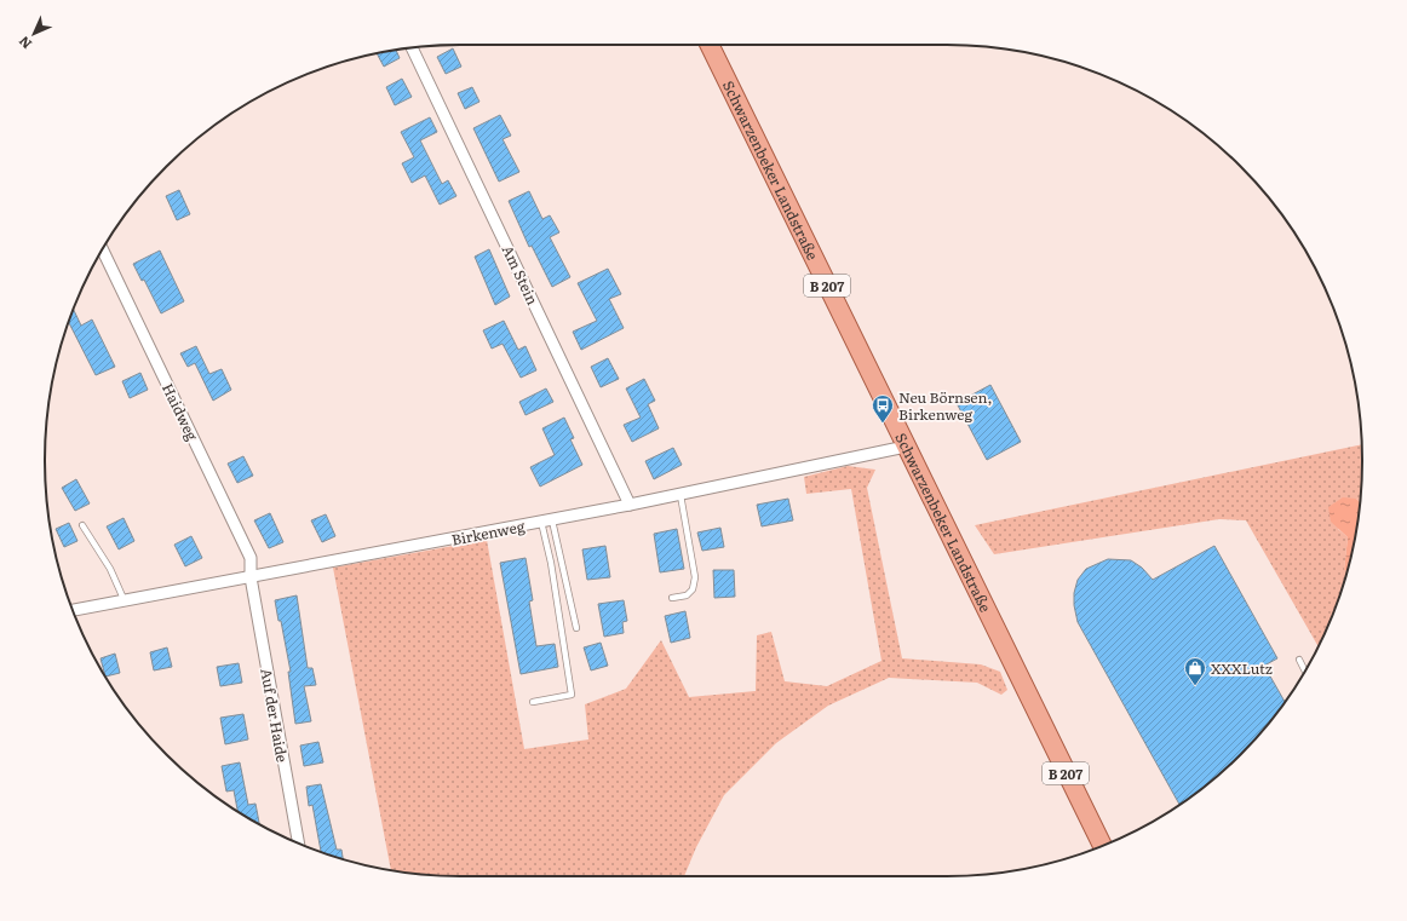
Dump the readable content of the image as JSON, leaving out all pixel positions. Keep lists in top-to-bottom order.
{
  "streets": {
    "main road": ["Schwarzenbeker Landstraße", "B 207"],
    "street": [
      "Am Stein",
      "Haidweg",
      "Birkenweg",
      "Auf der Haide"
    ]
  },
  "crossings": [
    ["Schwarzenbeker Landstraße", "Birkenweg"],
    ["Am Stein", "Birkenweg"],
    ["Haidweg", "Birkenweg"],
    ["Haidweg", "Auf der Haide"],
    ["Birkenweg", "Auf der Haide"]
  ],
  "places": {
    "bus stop": ["Neu Börnsen, Birkenweg"],
    "shop": ["XXXLutz"]
  },
  "north": "bottom left"
}
